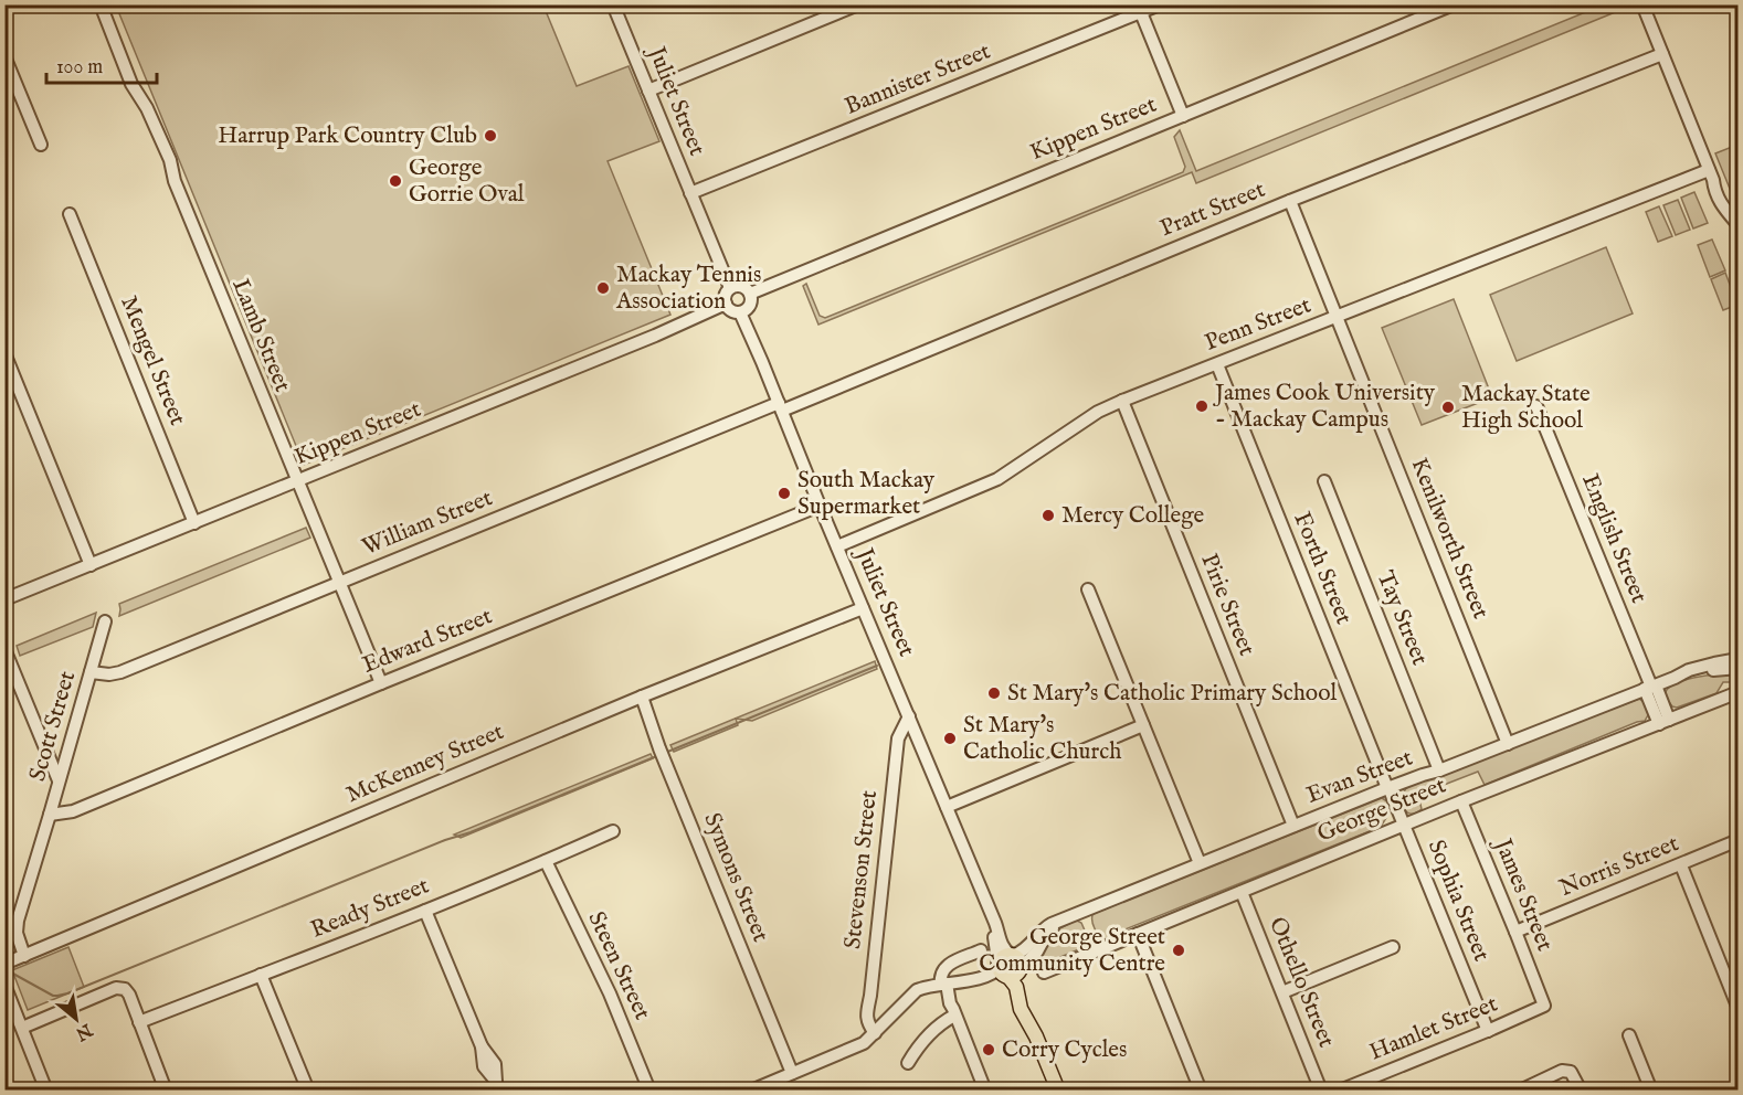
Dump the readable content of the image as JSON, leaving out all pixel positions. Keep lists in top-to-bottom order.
{
  "streets": {
    "main road": ["Juliet Street"],
    "street": [
      "Bannister Street",
      "Kippen Street",
      "Pratt Street",
      "Penn Street",
      "Lamb Street",
      "Mengel Street",
      "William Street",
      "Kenilworth Street",
      "English Street",
      "Forth Street",
      "Pirie Street",
      "Tay Street",
      "Edward Street",
      "Scott Street",
      "McKenney Street",
      "Evan Street",
      "George Street",
      "Norris Street",
      "Stevenson Street",
      "Symons Street",
      "James Street",
      "Sophia Street",
      "Ready Street",
      "Steen Street",
      "Othello Street",
      "Hamlet Street"
    ]
  },
  "crossings": [
    ["Bannister Street", "Juliet Street"],
    ["Juliet Street", "Kippen Street"],
    ["Juliet Street", "Pratt Street"],
    ["Juliet Street", "Penn Street"],
    ["Juliet Street", "William Street"],
    ["Juliet Street", "Edward Street"],
    ["Juliet Street", "McKenney Street"],
    ["Juliet Street", "Evan Street"],
    ["Juliet Street", "Stevenson Street"],
    ["Kippen Street", "Lamb Street"],
    ["Kippen Street", "Mengel Street"],
    ["Pratt Street", "William Street"],
    ["Pratt Street", "Kenilworth Street"],
    ["Penn Street", "Kenilworth Street"],
    ["Penn Street", "Forth Street"],
    ["Penn Street", "Pirie Street"],
    ["Lamb Street", "William Street"],
    ["Lamb Street", "Edward Street"],
    ["William Street", "Scott Street"],
    ["Kenilworth Street", "Evan Street"],
    ["English Street", "Evan Street"],
    ["English Street", "George Street"],
    ["Forth Street", "Evan Street"],
    ["Forth Street", "Sophia Street"],
    ["Pirie Street", "Evan Street"],
    ["Tay Street", "Evan Street"],
    ["Edward Street", "Scott Street"],
    ["Scott Street", "McKenney Street"],
    ["McKenney Street", "Symons Street"],
    ["Evan Street", "Sophia Street"],
    ["George Street", "James Street"],
    ["George Street", "Sophia Street"],
    ["George Street", "Othello Street"],
    ["Norris Street", "James Street"],
    ["James Street", "Hamlet Street"],
    ["Sophia Street", "Hamlet Street"],
    ["Ready Street", "Steen Street"]
  ],
  "places": [
    "Harrup Park Country Club",
    "George Gorrie Oval",
    "Mackay Tennis Association",
    "James Cook University - Mackay Campus",
    "Mackay State High School",
    "South Mackay Supermarket",
    "Mercy College",
    "St Mary's Catholic Primary School",
    "St Mary's Catholic Church",
    "George Street Community Centre",
    "Corry Cycles"
  ],
  "scale_bar": "100 m",
  "north": "bottom right"
}
